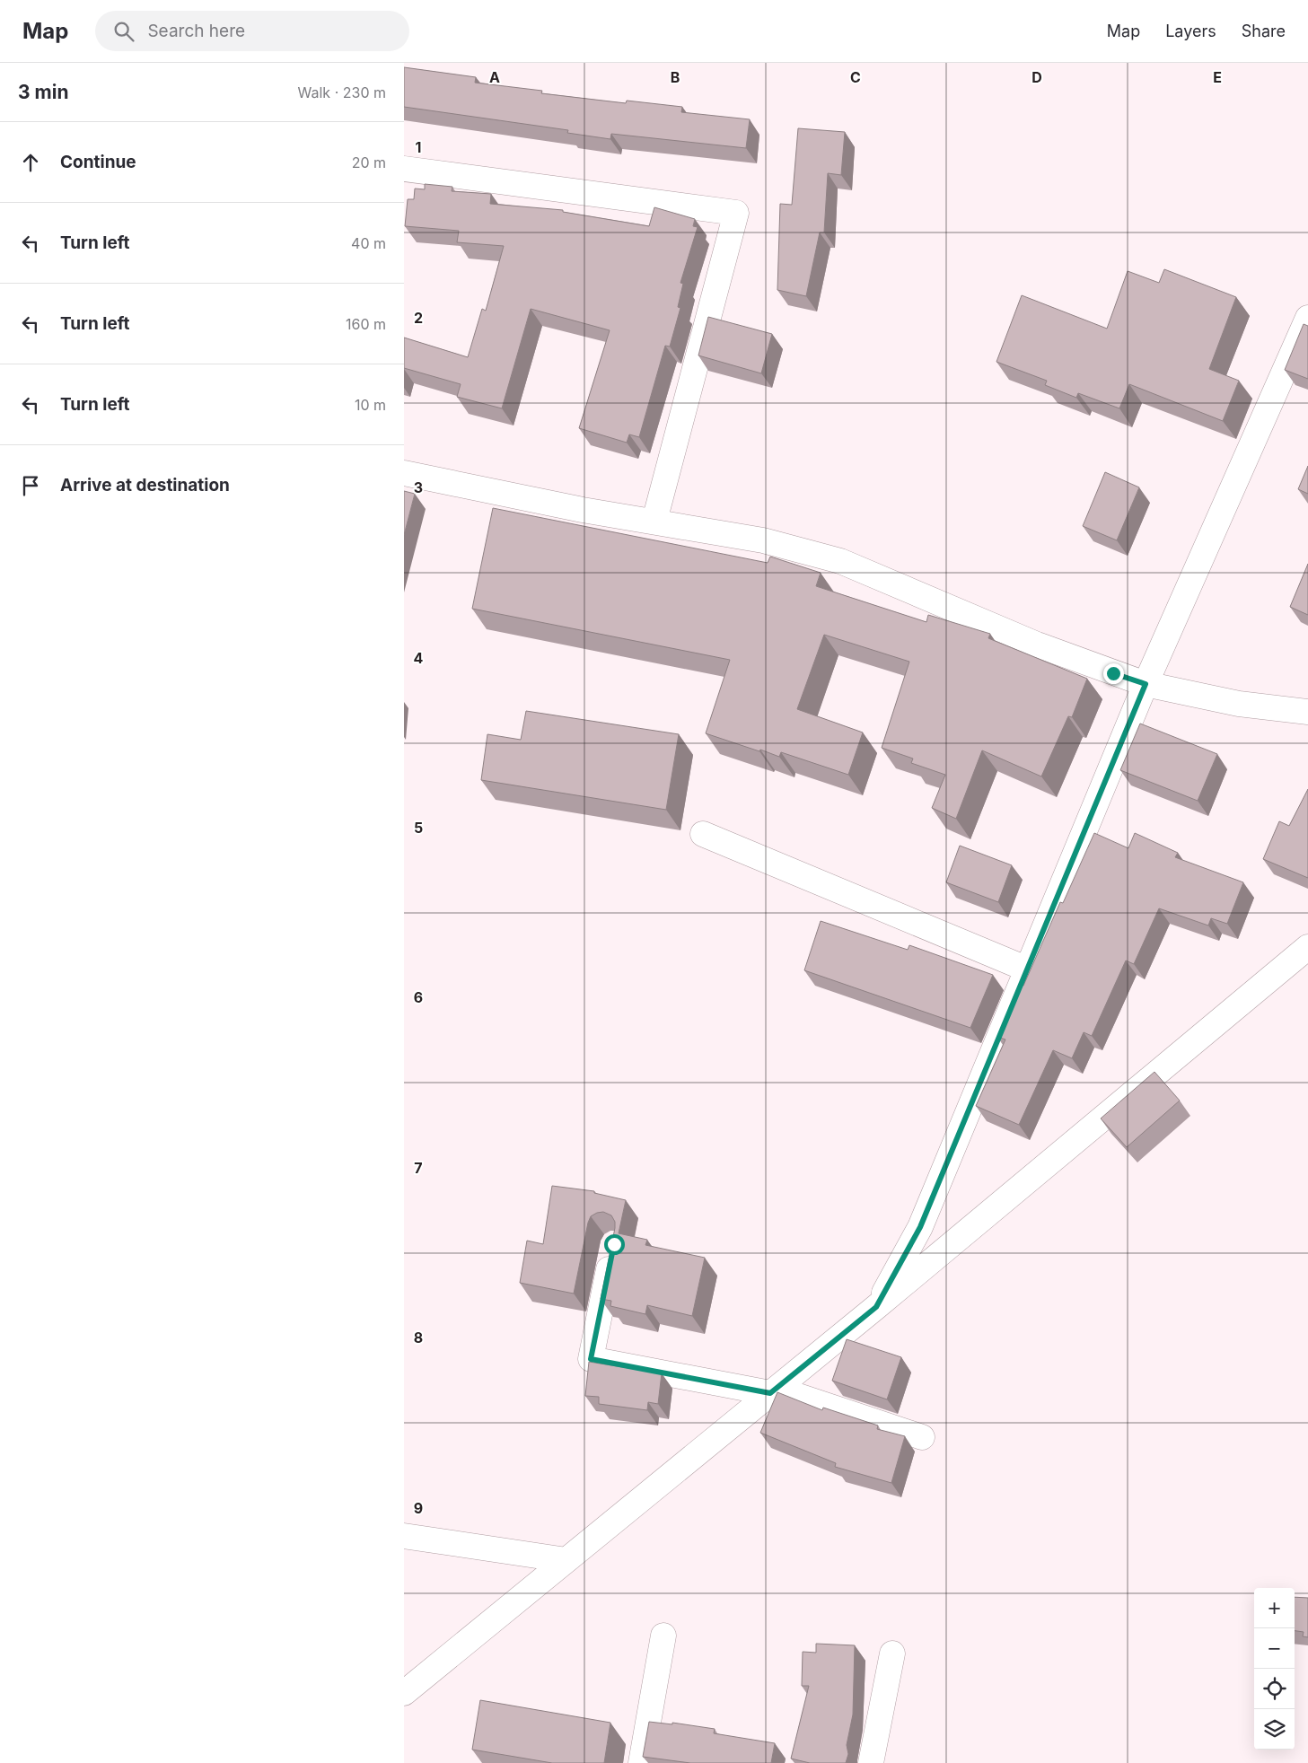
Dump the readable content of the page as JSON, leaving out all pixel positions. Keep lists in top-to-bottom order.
{
  "page": {
    "header": "Map",
    "search": "Search here",
    "nav": ["Map", "Layers", "Share"],
    "heading": ["3 min", "Walk · 230 m"],
    "list": [
      ["Continue", "20 m"],
      ["Turn left", "40 m"],
      ["Turn left", "160 m"],
      ["Turn left", "10 m"],
      "Arrive at destination"
    ],
    "map_buttons": ["+", "−"]
  },
  "grid": {
    "columns": [
      "A",
      "B",
      "C",
      "D",
      "E"
    ],
    "rows": [
      "1",
      "2",
      "3",
      "4",
      "5",
      "6",
      "7",
      "8",
      "9"
    ]
  }
}
